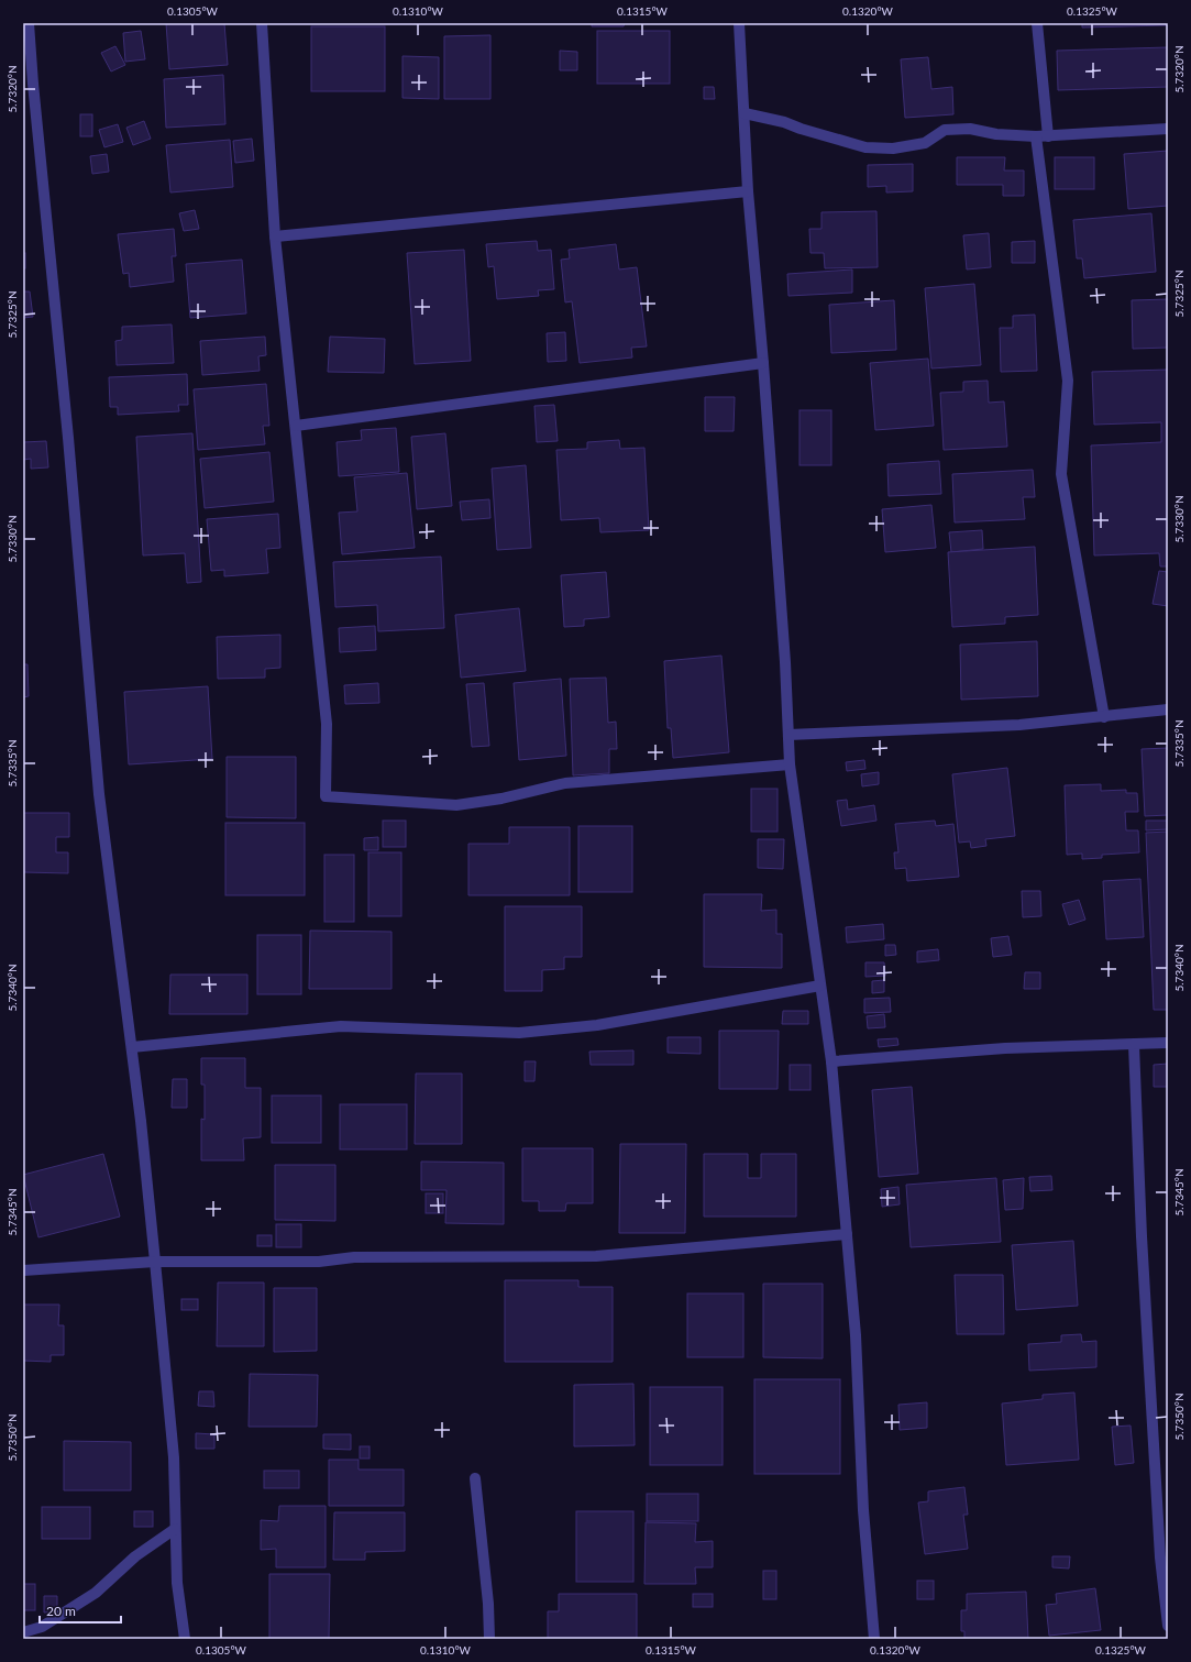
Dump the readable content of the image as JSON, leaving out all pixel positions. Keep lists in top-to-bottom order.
{
  "scale_bar": "20 m",
  "coordinates": [
    "0.1305°W",
    "0.1310°W",
    "0.1315°W",
    "0.1320°W",
    "0.1325°W",
    "5.7320°N",
    "5.7325°N",
    "5.7330°N",
    "5.7335°N",
    "5.7340°N",
    "5.7345°N",
    "5.7350°N"
  ]
}
